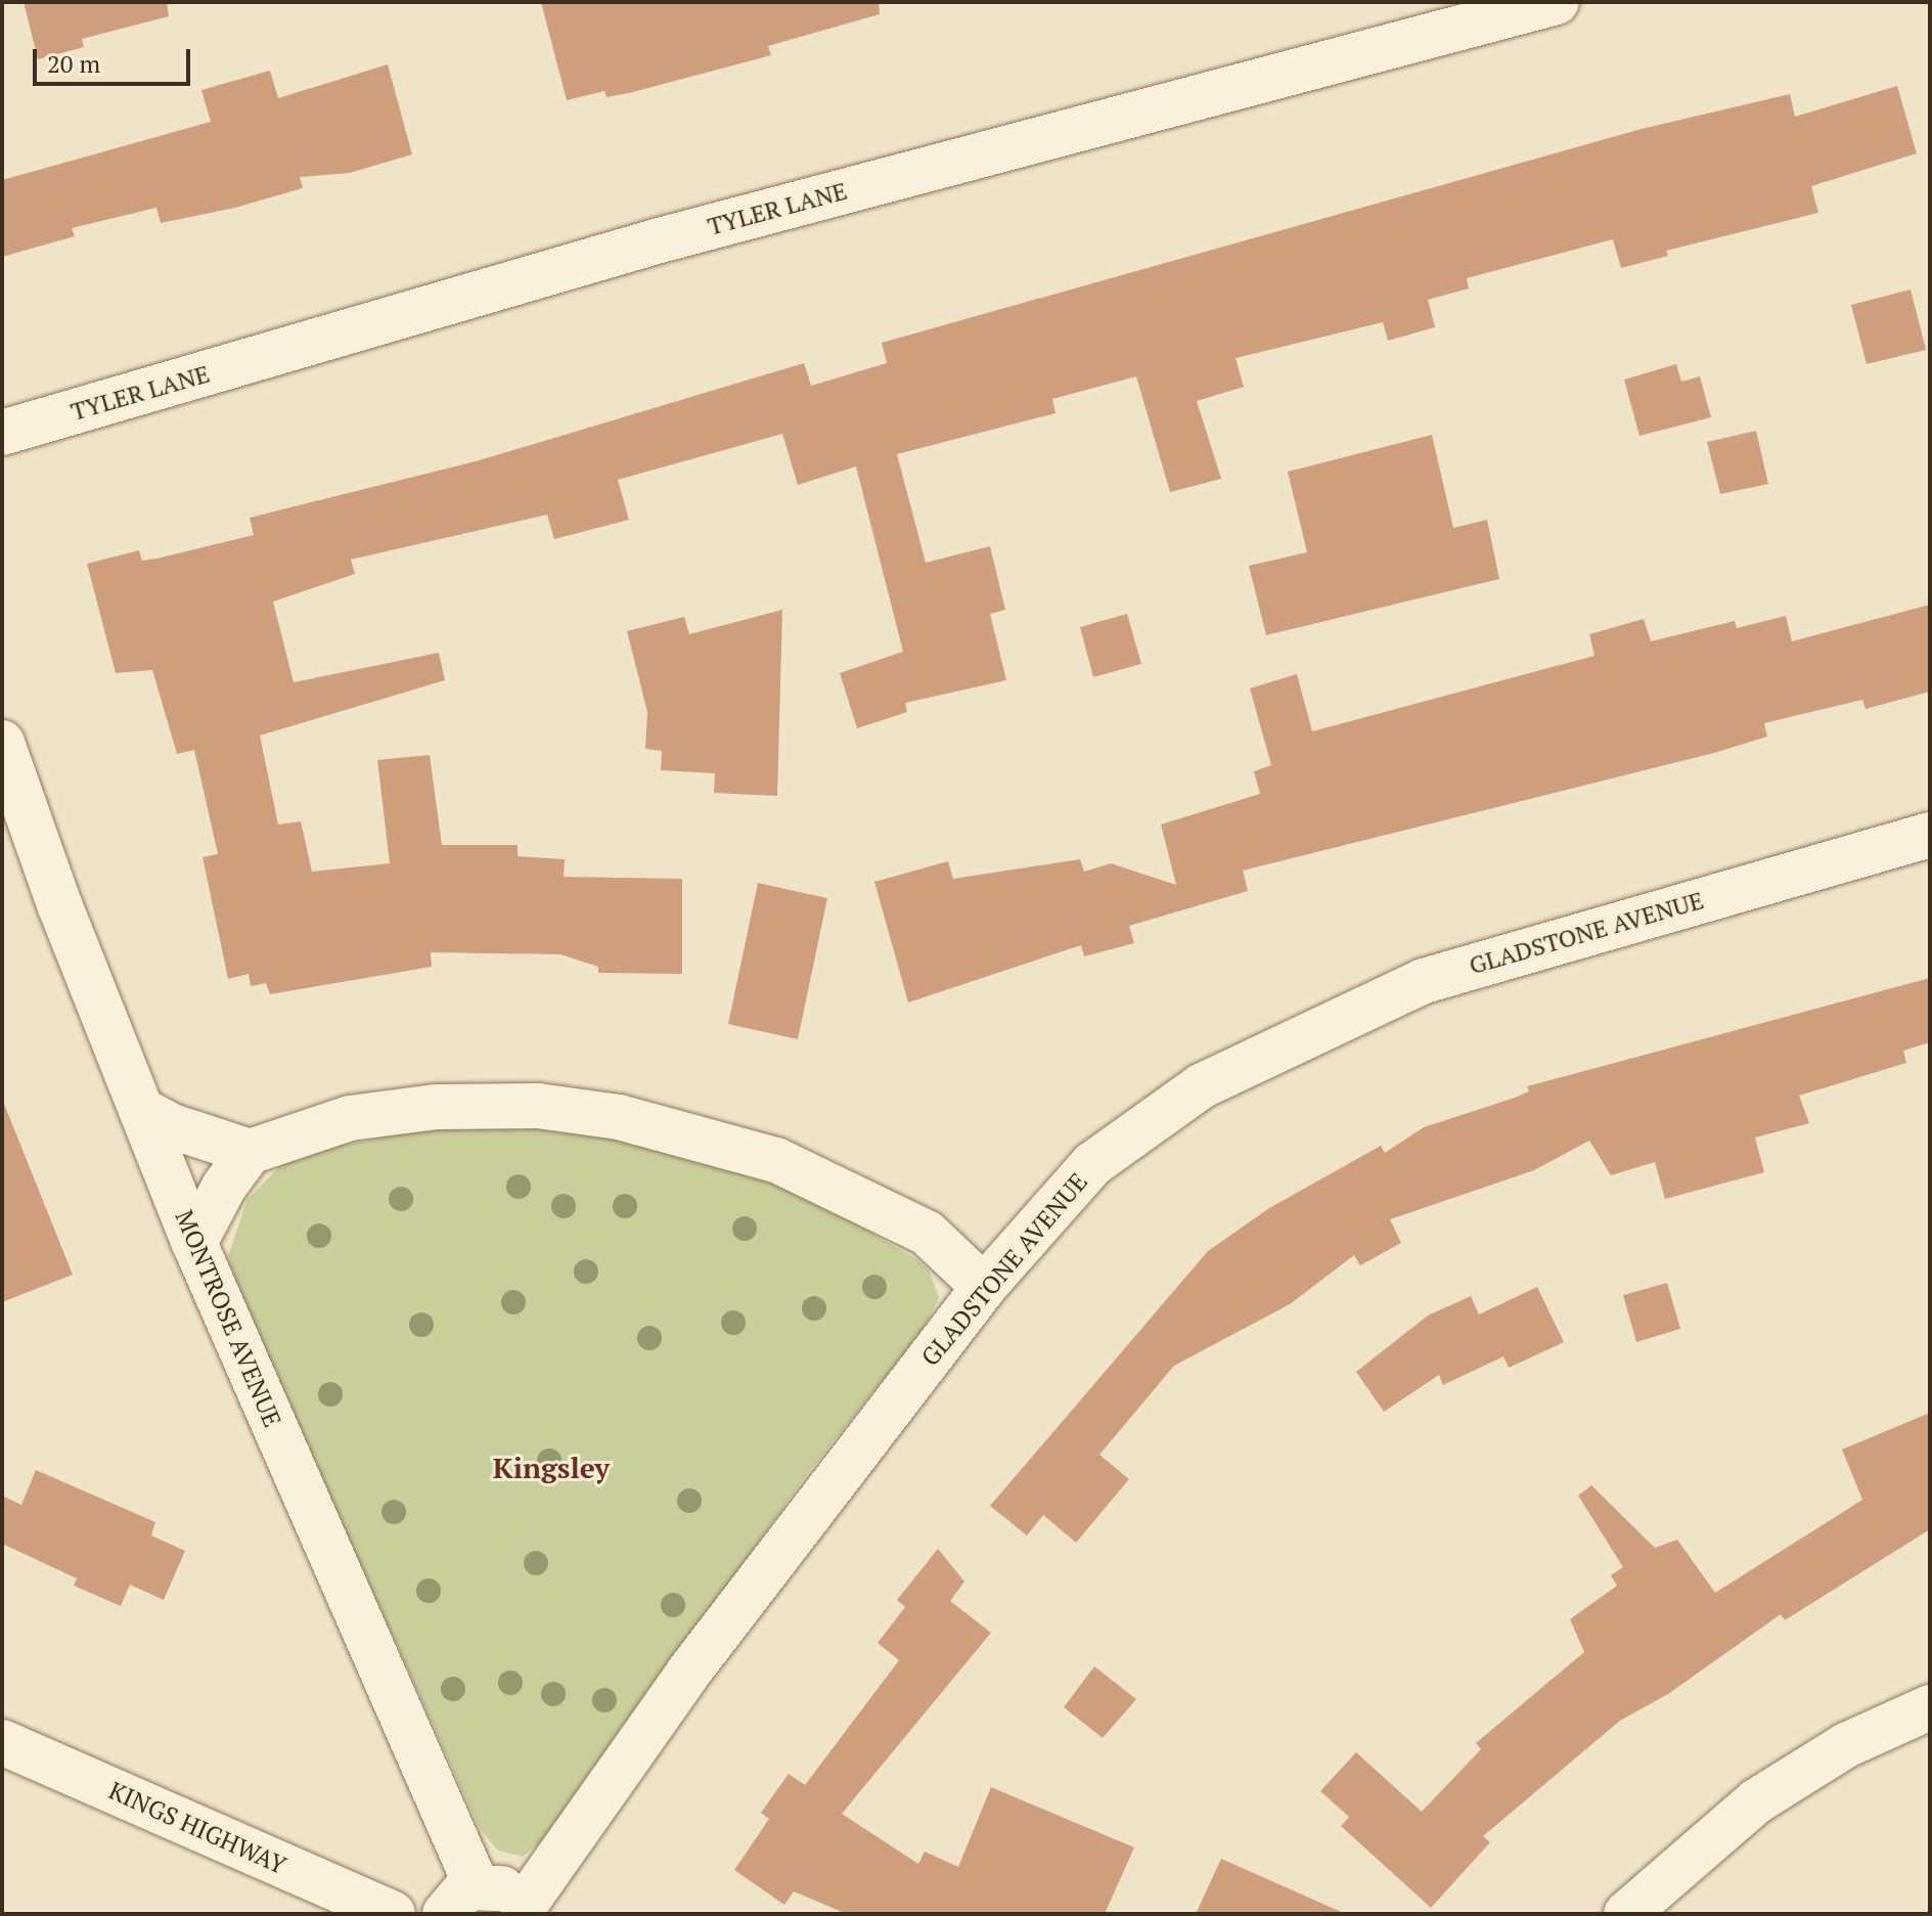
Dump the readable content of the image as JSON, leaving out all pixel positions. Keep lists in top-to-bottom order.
{
  "streets": {
    "street": [
      "TYLER LANE",
      "GLADSTONE AVENUE",
      "MONTROSE AVENUE",
      "KINGS HIGHWAY"
    ]
  },
  "districts": ["Kingsley"],
  "scale_bar": "20 m"
}
